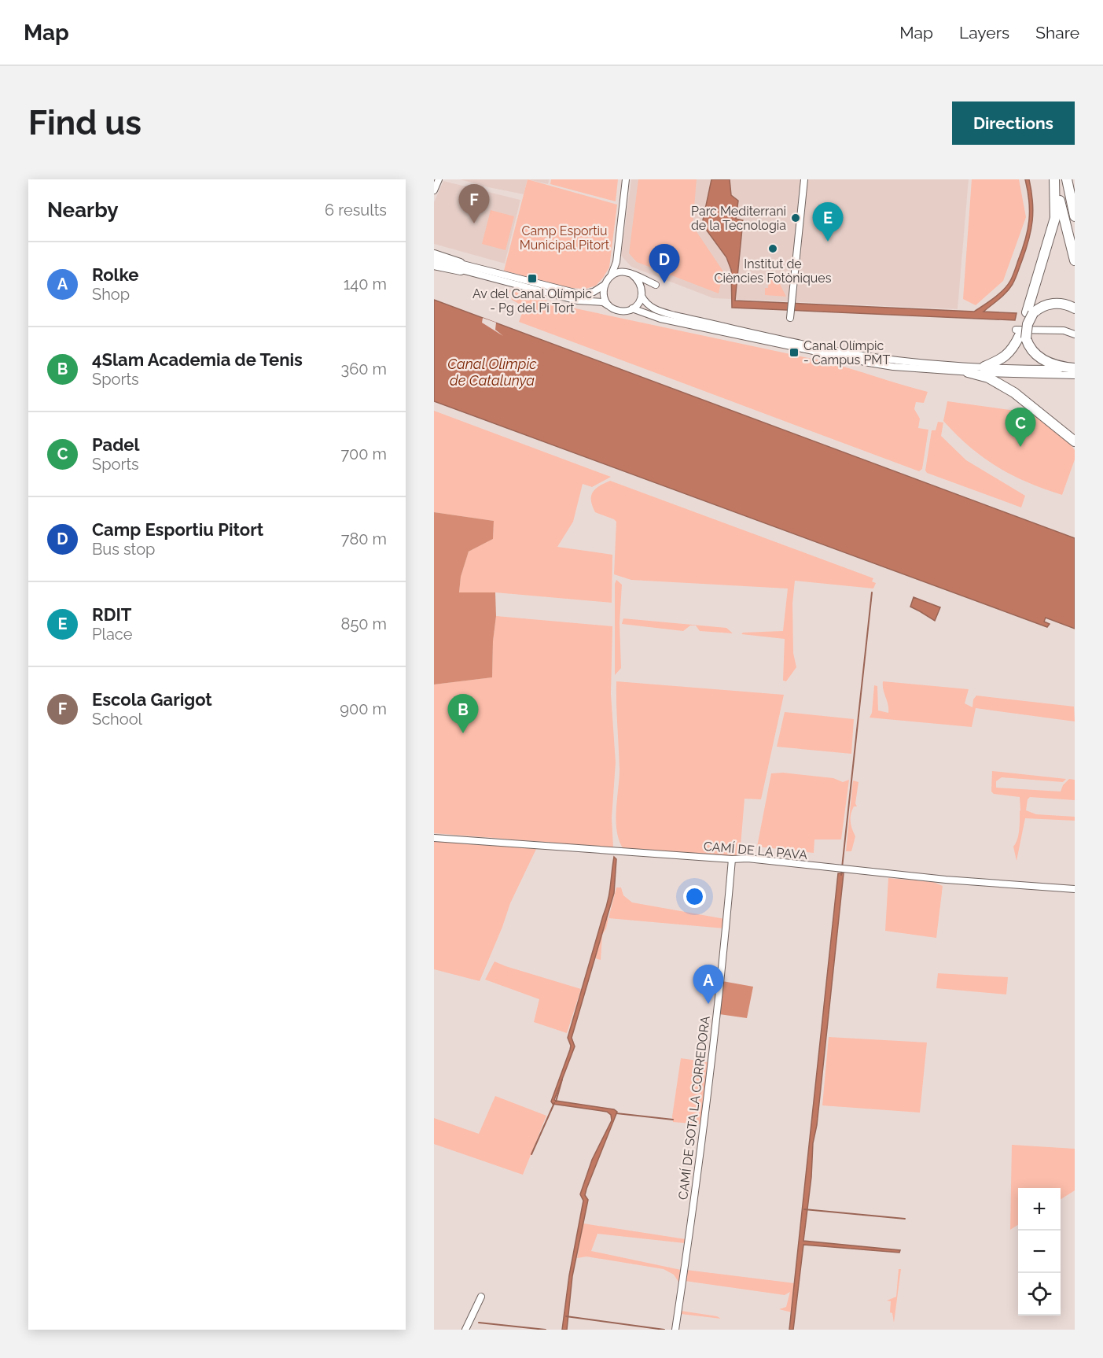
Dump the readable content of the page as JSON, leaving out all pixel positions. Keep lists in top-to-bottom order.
{
  "streets": {
    "street": ["CAMÍ DE LA PAVA", "CAMÍ DE SOTA LA CORREDORA"]
  },
  "crossings": [
    ["CAMÍ DE LA PAVA", "CAMÍ DE SOTA LA CORREDORA"]
  ],
  "water": ["Canal Olimpic de Catalunya"],
  "parks": ["Camp Esportiu Municipal Pitort"],
  "places": {
    "other": ["Parc Mediterrani de la Tecnologia", "Institut de Ciències Fotòniques"],
    "transit": ["Av del Canal Olímpic - Pg del Pi Tort", "Canal Olímpic - Campus PMT"]
  },
  "page": {
    "header": "Map",
    "nav": ["Map", "Layers", "Share"],
    "buttons": "Directions",
    "title": "Find us",
    "heading": ["Nearby", "6 results"],
    "pins": [
      "F",
      "E",
      "D",
      "C",
      "B",
      "A"
    ],
    "list": [
      {
        "mark": "A",
        "name": "Rolke",
        "note": "Shop",
        "value": "140 m"
      },
      {
        "mark": "B",
        "name": "4Slam Academia de Tenis",
        "note": "Sports",
        "value": "360 m"
      },
      {
        "mark": "C",
        "name": "Padel",
        "note": "Sports",
        "value": "700 m"
      },
      {
        "mark": "D",
        "name": "Camp Esportiu Pitort",
        "note": "Bus stop",
        "value": "780 m"
      },
      {
        "mark": "E",
        "name": "RDIT",
        "note": "Place",
        "value": "850 m"
      },
      {
        "mark": "F",
        "name": "Escola Garigot",
        "note": "School",
        "value": "900 m"
      }
    ],
    "map_buttons": ["+", "−"]
  }
}
